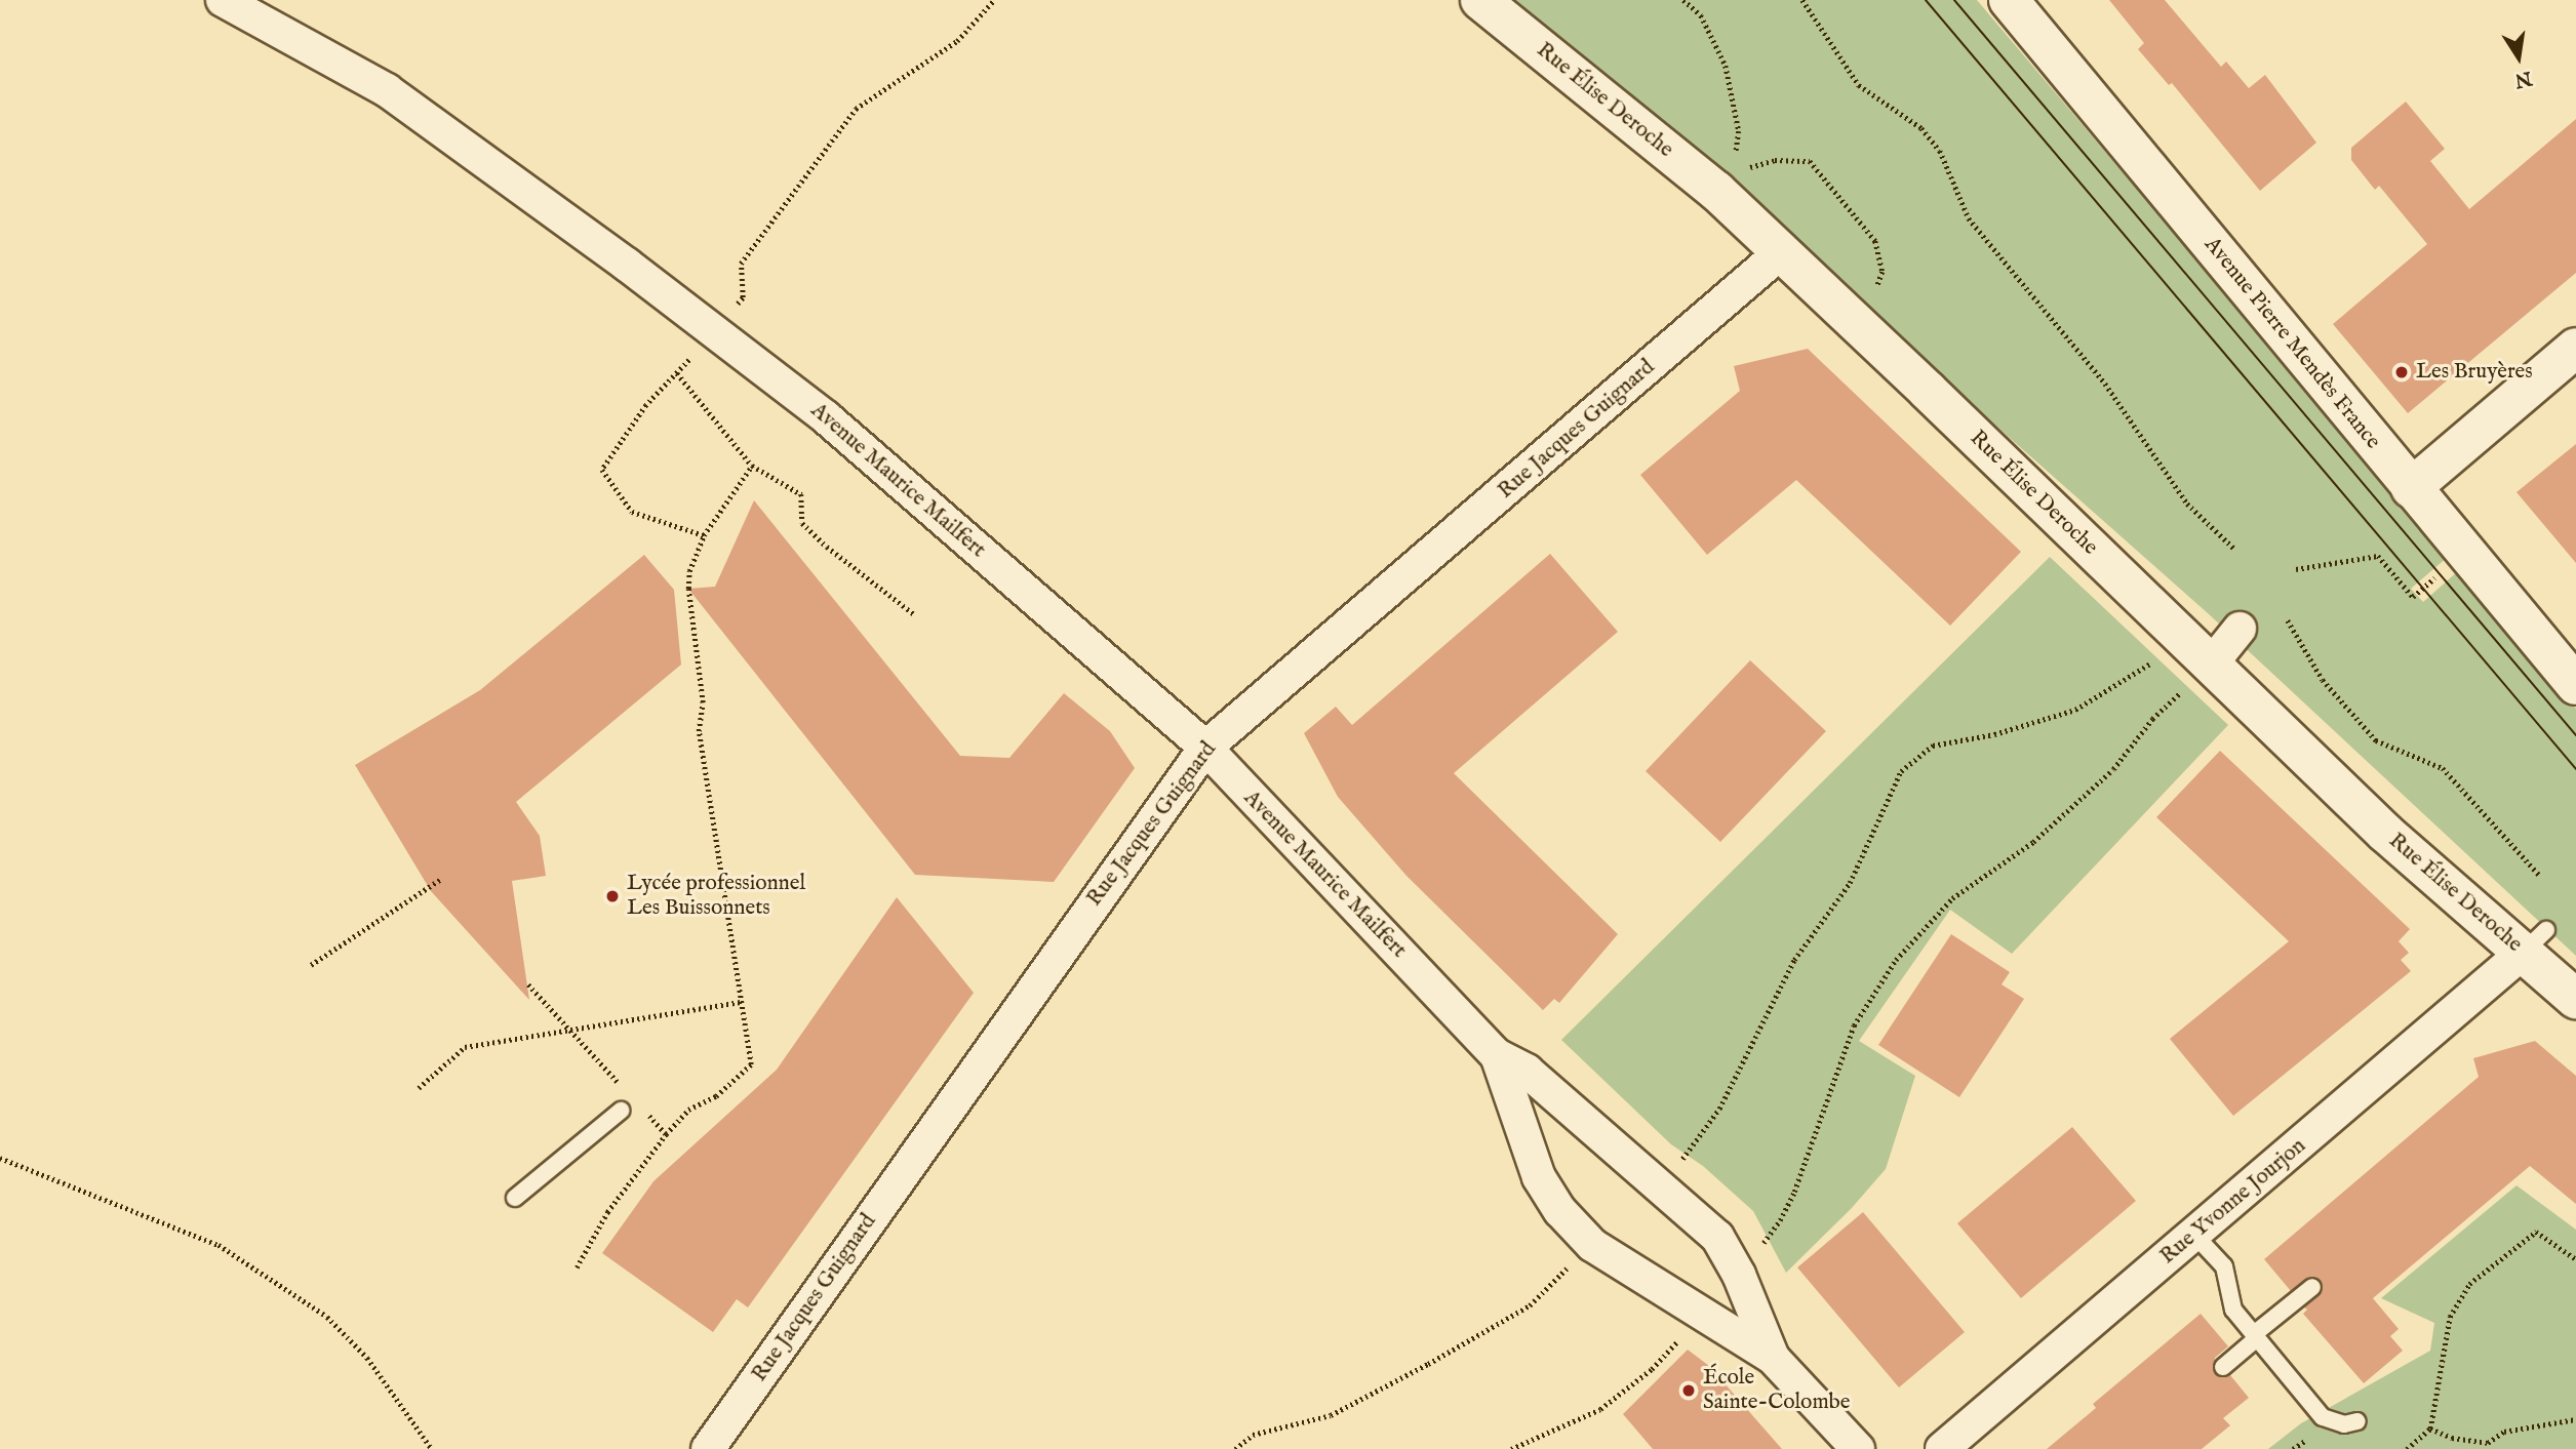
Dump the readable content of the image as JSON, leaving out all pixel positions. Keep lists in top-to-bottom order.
{
  "streets": {
    "main road": ["Rue Élise Deroche", "Avenue Pierre Mendès France"],
    "street": ["Rue Jacques Guignard", "Avenue Maurice Mailfert", "Rue Yvonne Jourjon"]
  },
  "crossings": [
    ["Rue Élise Deroche", "Rue Jacques Guignard"],
    ["Rue Élise Deroche", "Rue Yvonne Jourjon"],
    ["Rue Jacques Guignard", "Avenue Maurice Mailfert"]
  ],
  "places": ["Les Bruyères", "Lycée professionnel Les Buissonnets", "École Sainte-Colombe"],
  "north": "bottom"
}
